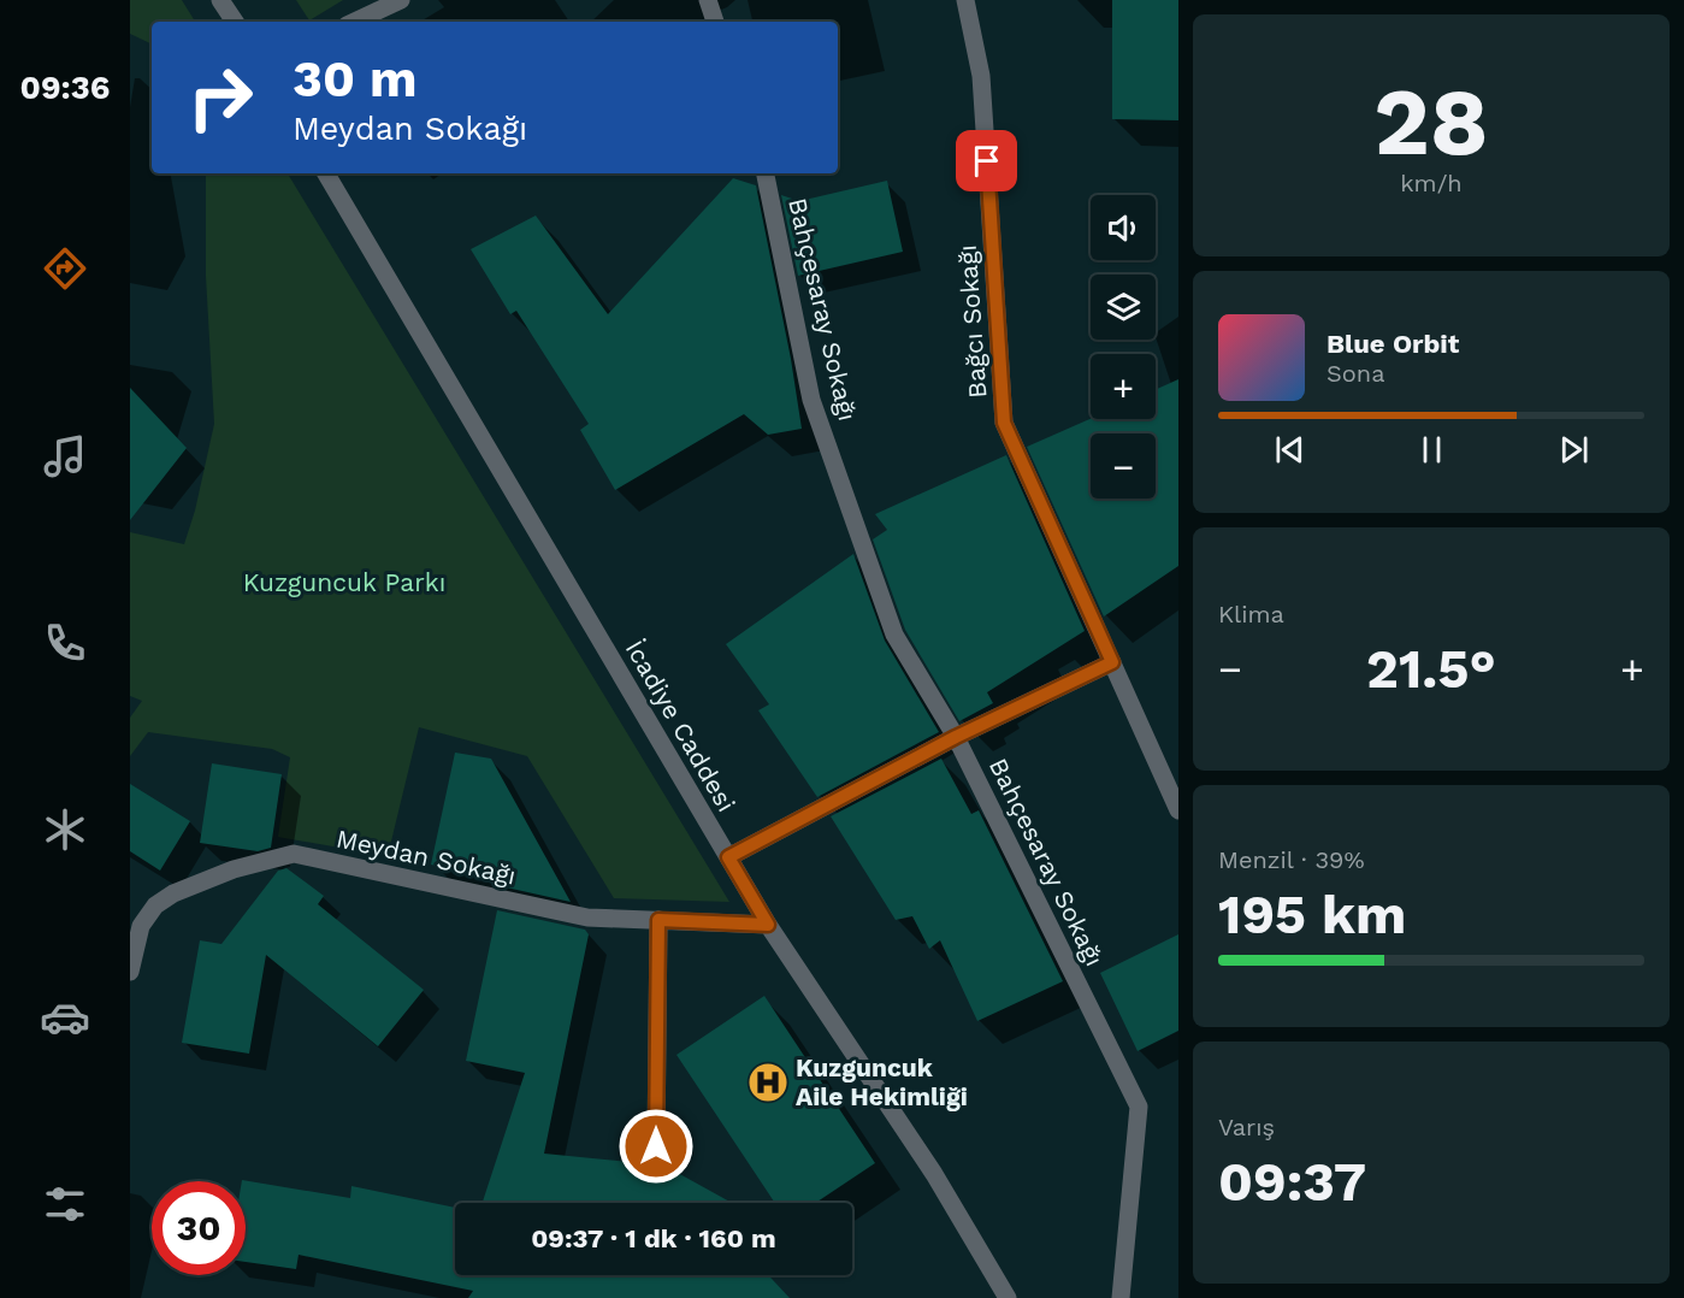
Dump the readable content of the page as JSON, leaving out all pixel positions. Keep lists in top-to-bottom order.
{
  "streets": {
    "street": [
      "Bahçesaray Sokağı",
      "Bağcı Sokağı",
      "İcadiye Caddesi",
      "Meydan Sokağı"
    ]
  },
  "crossings": [
    ["İcadiye Caddesi", "Meydan Sokağı"]
  ],
  "parks": ["Kuzguncuk Parkı"],
  "places": {
    "hospital": ["Kuzguncuk Aile Hekimliği"]
  },
  "page": {
    "tabs": "09:36",
    "tile": [
      ["28", "km/h"],
      "Klima",
      ["Menzil · 39%", "195 km"],
      ["Varış", "09:37"]
    ],
    "turn": ["30 m", "Meydan Sokağı"],
    "map_buttons": ["+", "−"],
    "song": ["Blue Orbit", "Sona"],
    "heat": ["−", "21.5°", "+"],
    "limit": "30",
    "trip": "09:37 · 1 dk · 160 m"
  }
}
